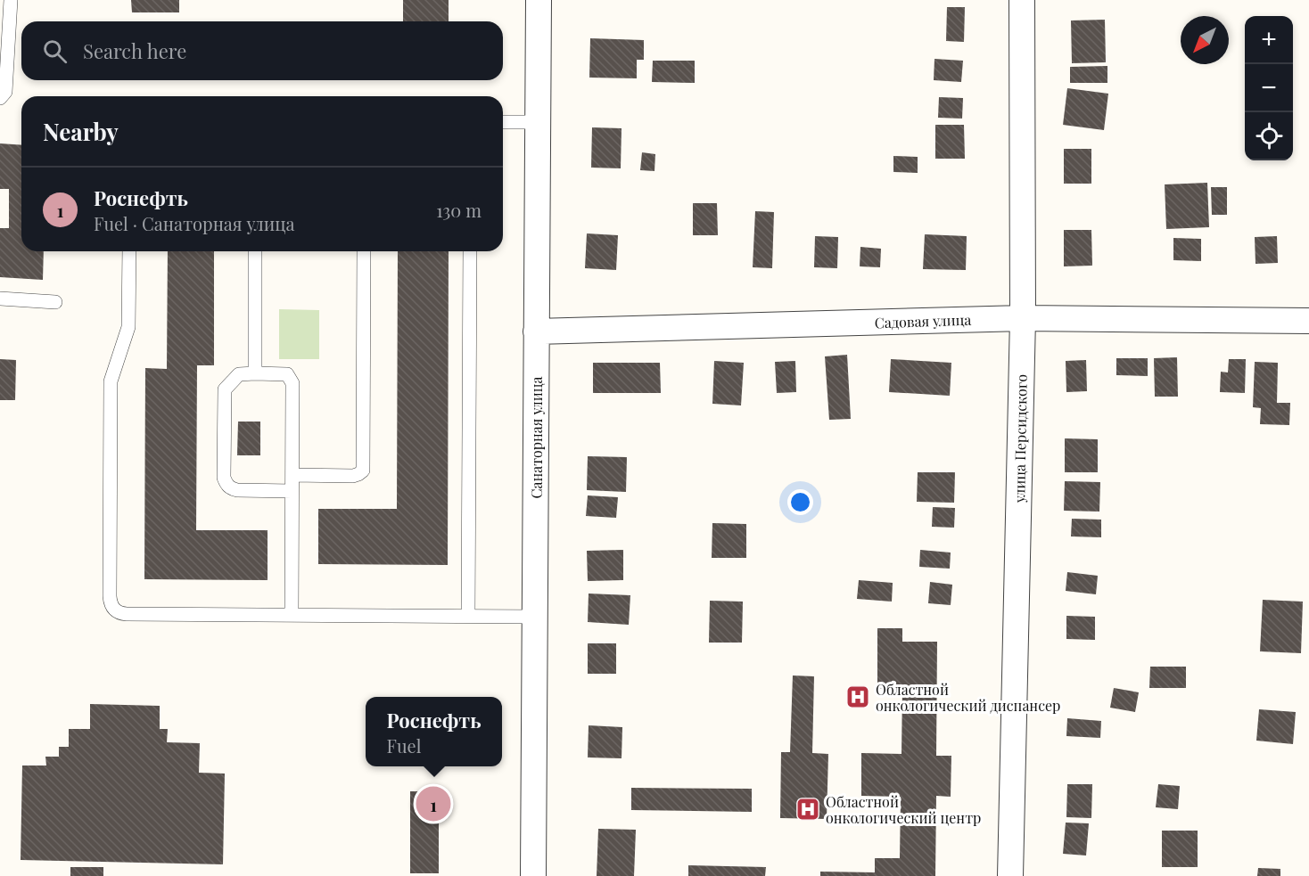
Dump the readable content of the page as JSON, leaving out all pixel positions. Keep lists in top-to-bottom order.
{
  "streets": {
    "street": ["Садовая улица", "Санаторная улица", "улица Персидского"]
  },
  "crossings": [
    ["Садовая улица", "Санаторная улица"],
    ["Садовая улица", "улица Персидского"]
  ],
  "places": {
    "hospital": ["Областной онкологический диспансер", "Областной онкологический центр"]
  },
  "north": "bottom left",
  "page": {
    "map_buttons": ["+", "−"],
    "search": "Search here",
    "heading": "Nearby",
    "list": [
      {
        "mark": "1",
        "name": "Роснефть",
        "note": "Fuel · Санаторная улица",
        "value": "130 m"
      }
    ],
    "popup": ["Роснефть", "Fuel"],
    "pins": "1"
  }
}
